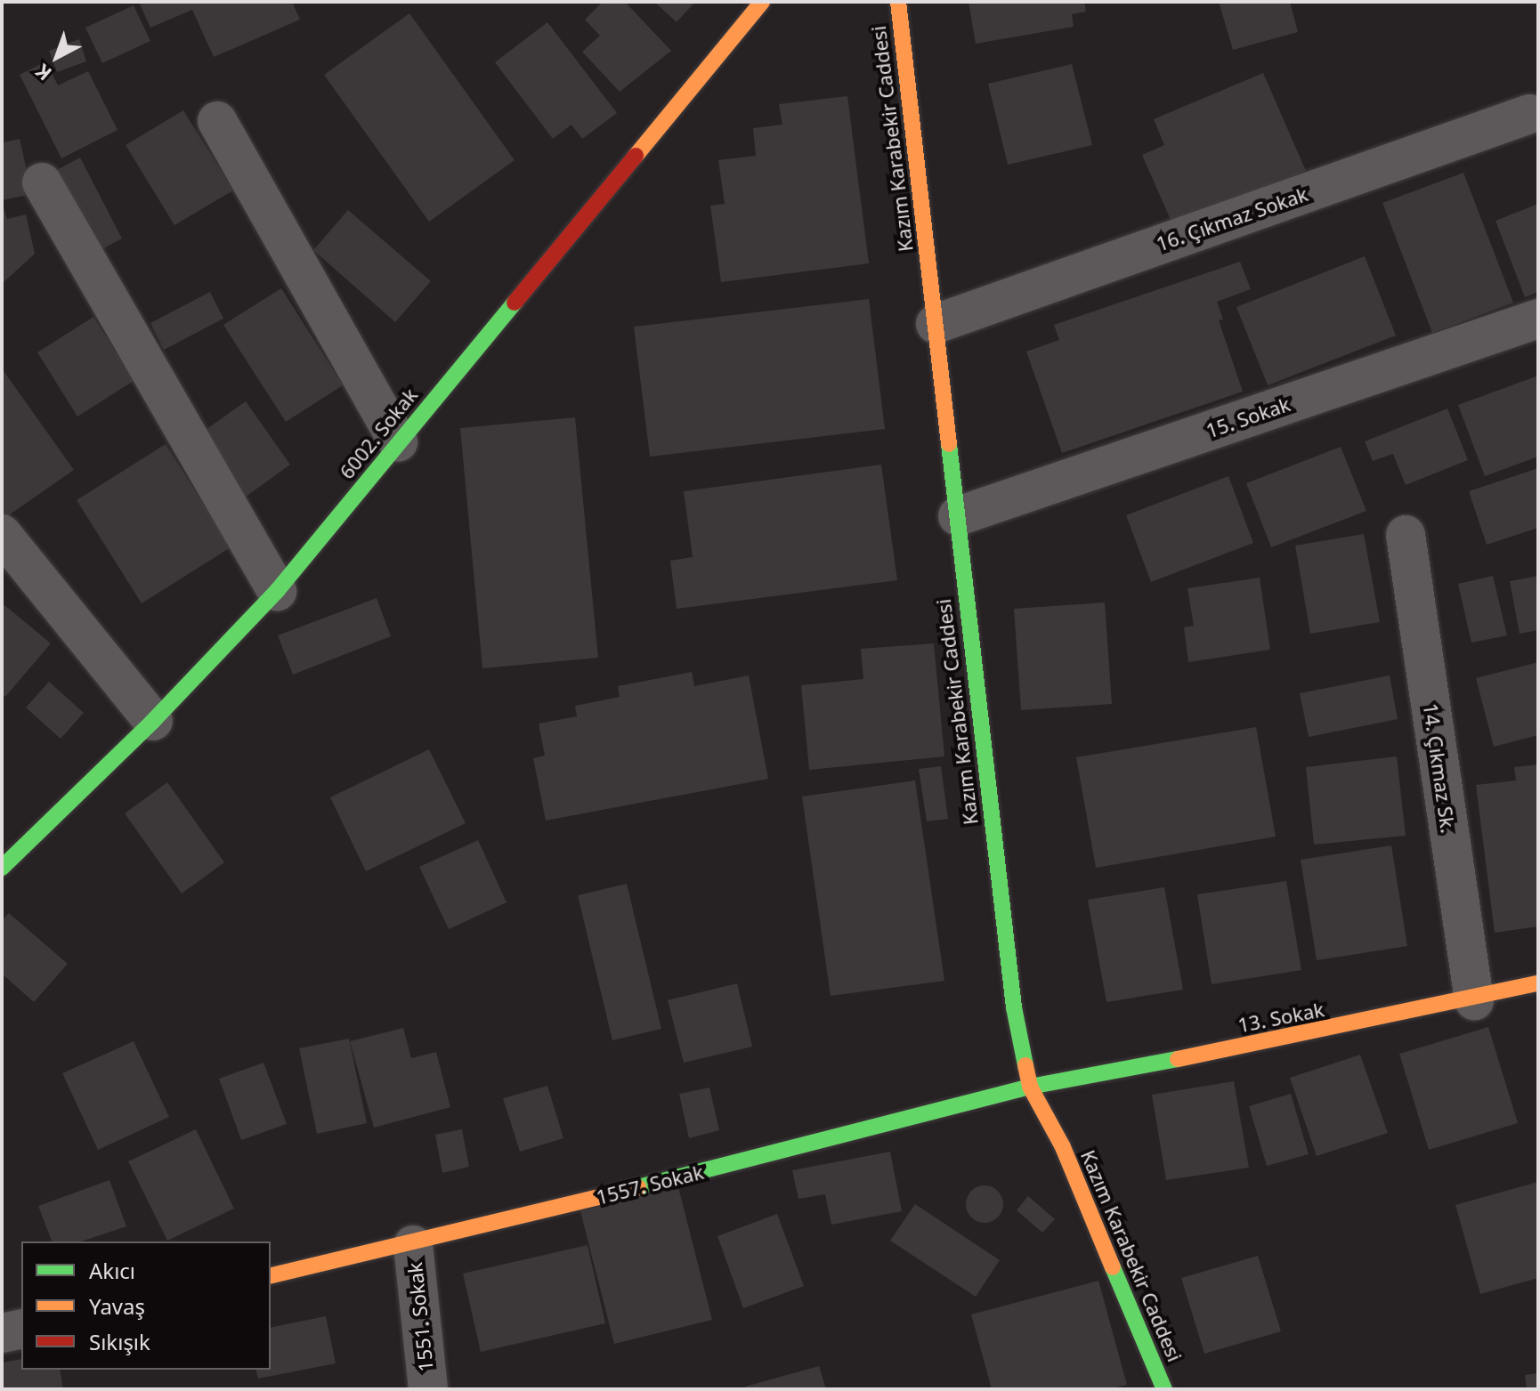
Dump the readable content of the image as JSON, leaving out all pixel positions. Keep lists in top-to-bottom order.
{
  "streets": {
    "street": [
      "Kazım Karabekir Caddesi",
      "16. Çıkmaz Sokak",
      "15. Sokak",
      "6002. Sokak",
      "14. Çıkmaz Sk.",
      "13. Sokak",
      "1557. Sokak",
      "1551. Sokak"
    ]
  },
  "crossings": [
    ["Kazım Karabekir Caddesi", "16. Çıkmaz Sokak"],
    ["Kazım Karabekir Caddesi", "15. Sokak"],
    ["Kazım Karabekir Caddesi", "13. Sokak"],
    ["Kazım Karabekir Caddesi", "1557. Sokak"],
    ["14. Çıkmaz Sk.", "13. Sokak"],
    ["13. Sokak", "1557. Sokak"],
    ["1557. Sokak", "1551. Sokak"]
  ],
  "legend": ["Akıcı", "Yavaş", "Sıkışık"],
  "north": "bottom left"
}
